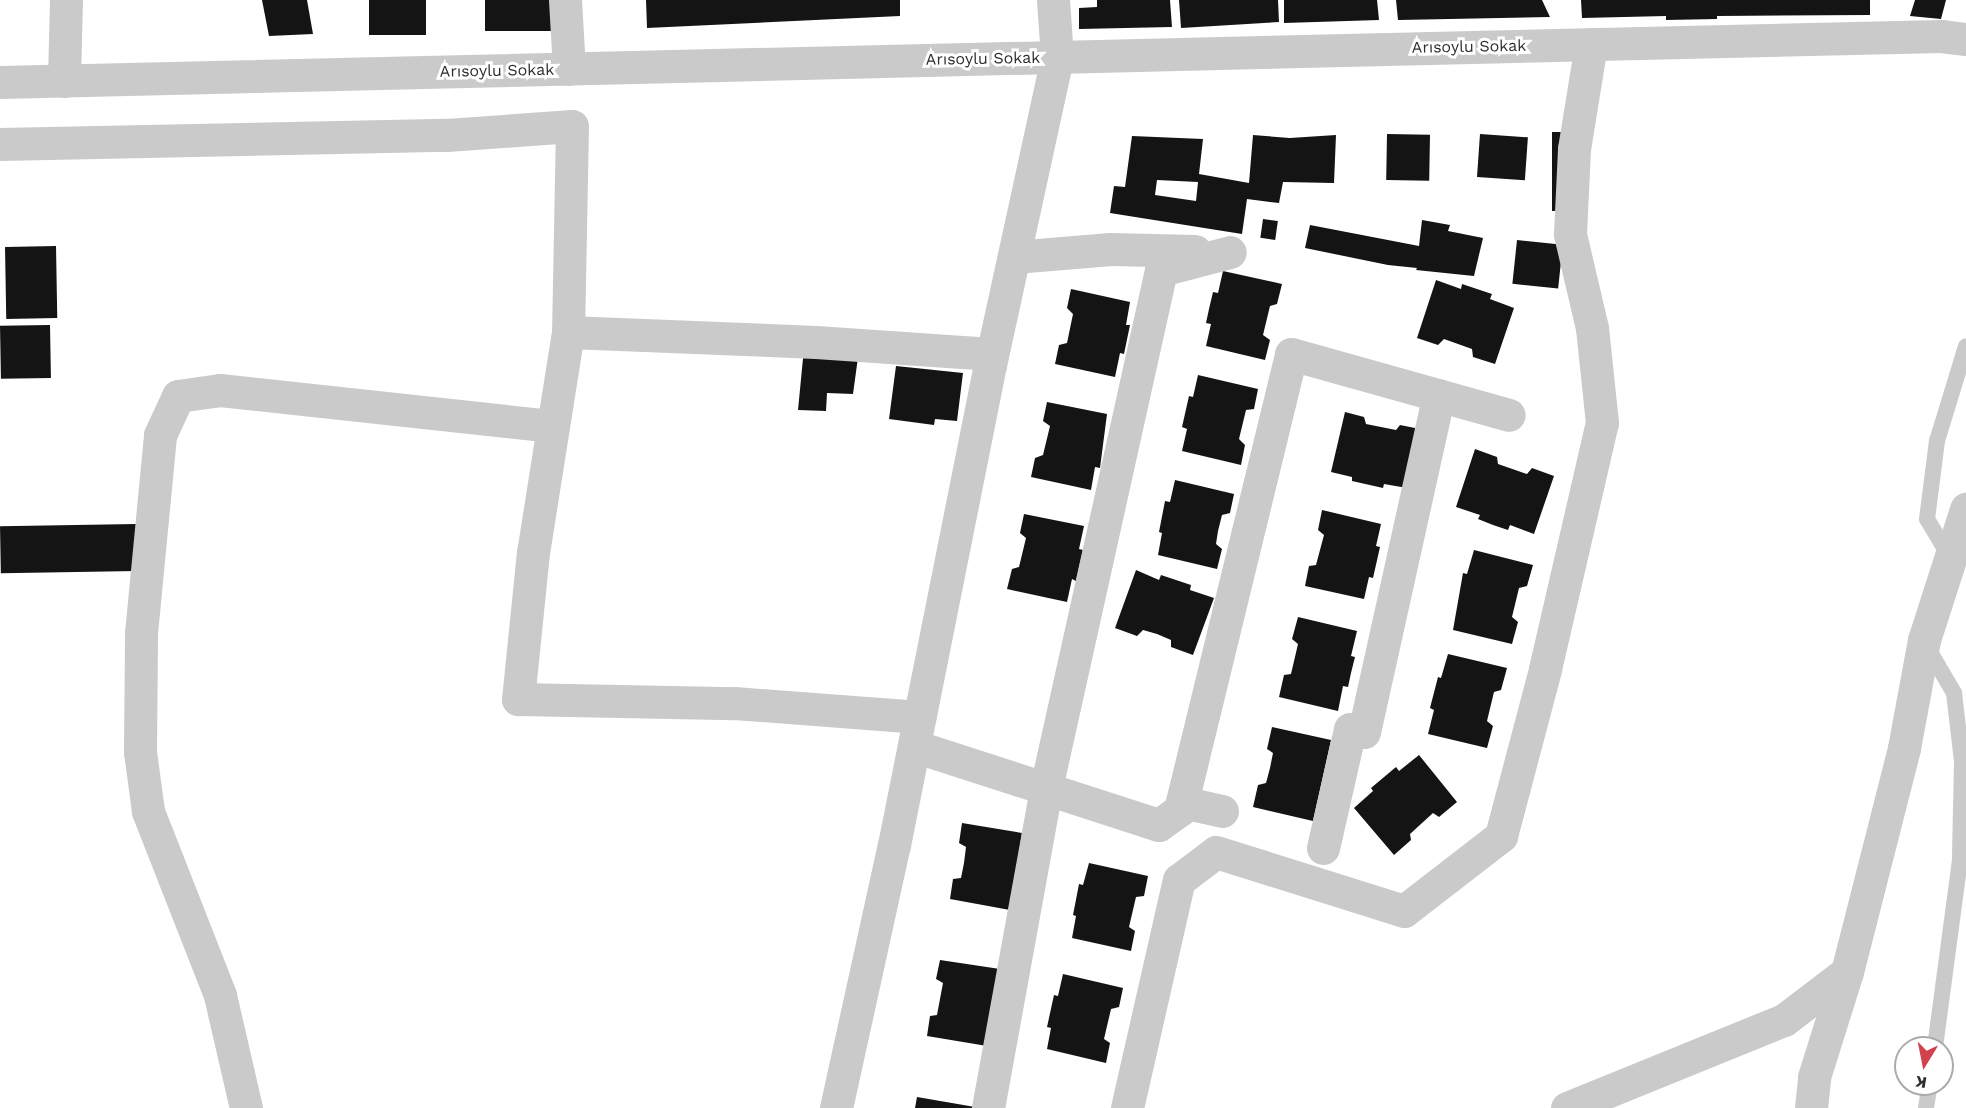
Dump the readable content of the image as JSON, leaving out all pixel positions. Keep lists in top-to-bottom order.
{
  "streets": {
    "street": ["Arısoylu Sokak"]
  },
  "north": "bottom"
}
